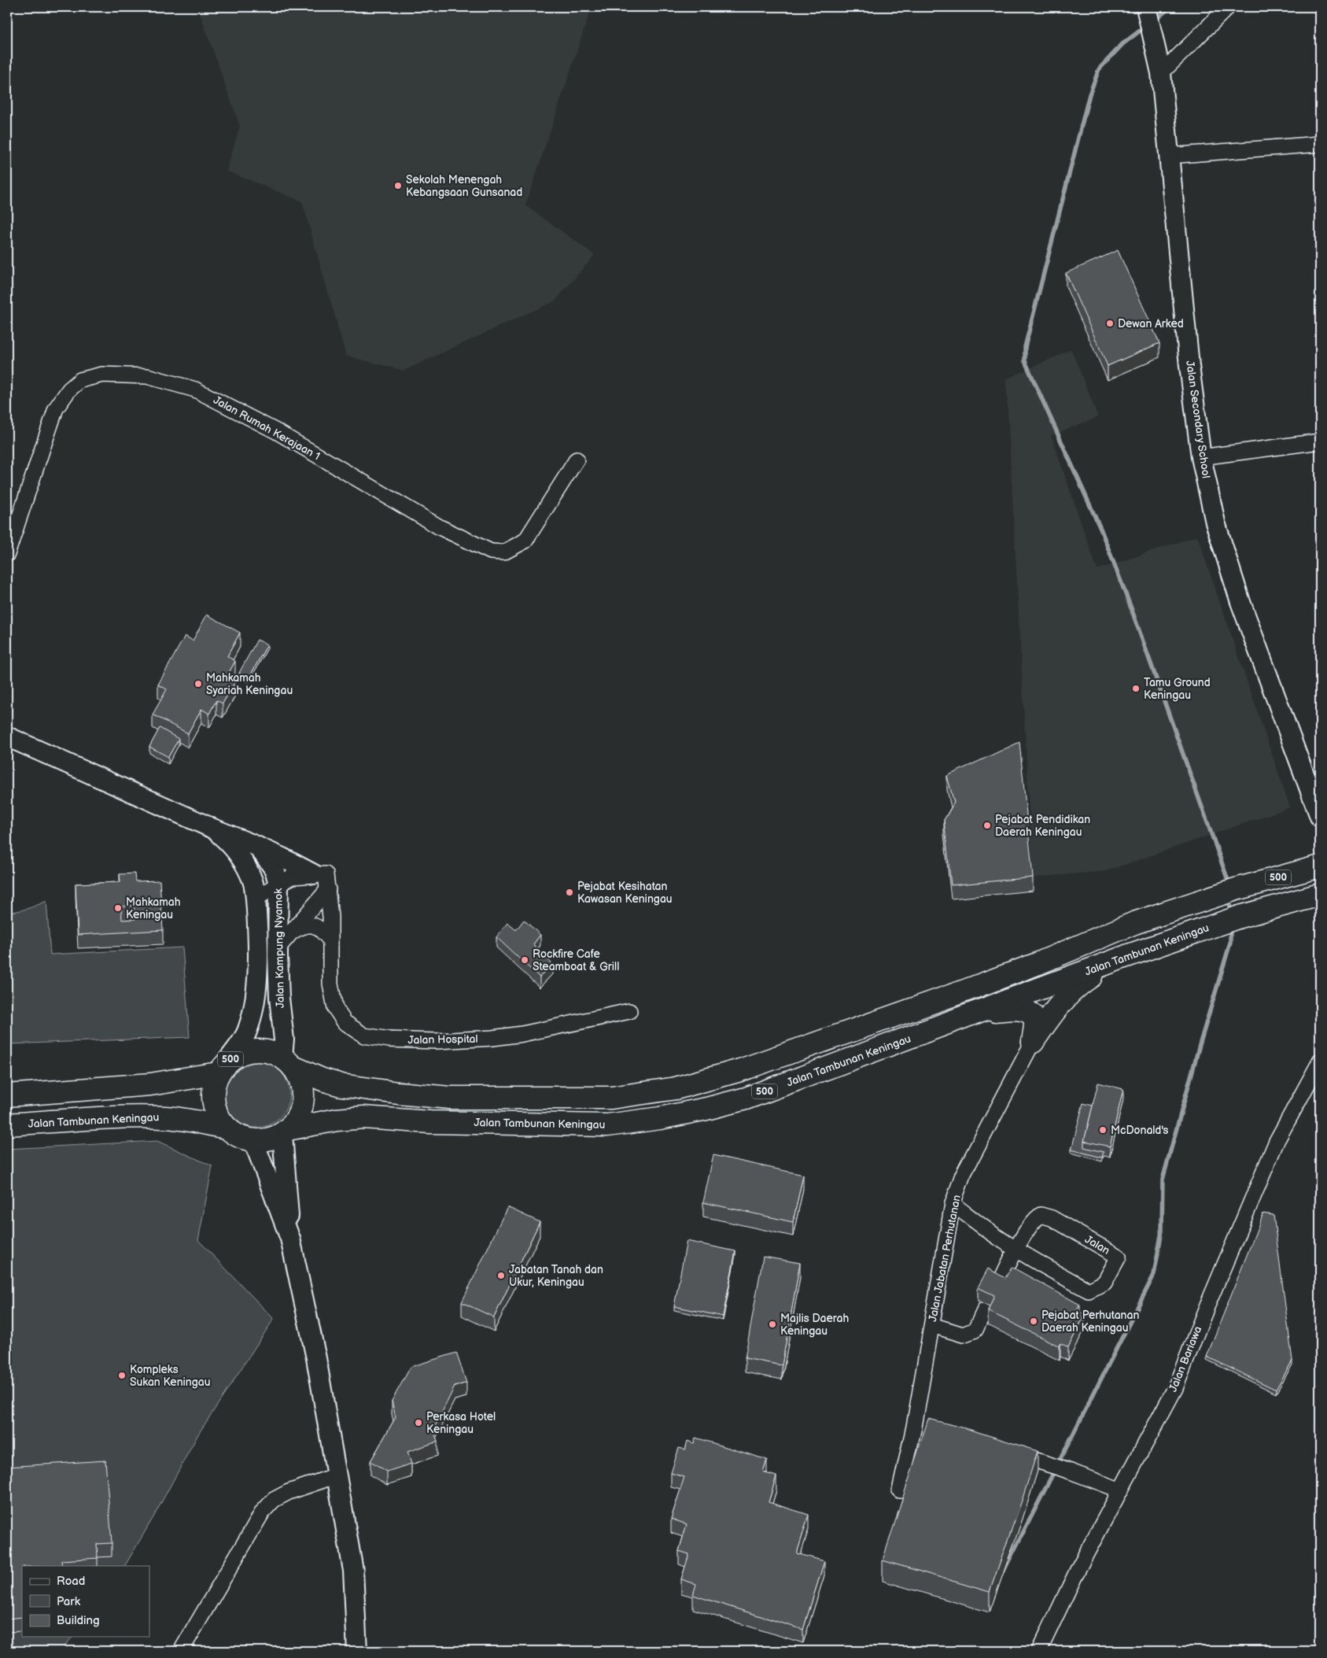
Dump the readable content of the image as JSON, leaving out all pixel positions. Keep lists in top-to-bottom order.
{
  "streets": {
    "main road": ["500", "Jalan Tambunan Keningau"],
    "street": [
      "Jalan Secondary School",
      "Jalan Rumah Kerajaan 1",
      "Jalan Kampung Nyamok",
      "Jalan Hospital",
      "Jalan",
      "Jalan Jabatan Perhutanan",
      "Jalan Bariawa"
    ]
  },
  "crossings": [
    ["500", "Jalan Kampung Nyamok"],
    ["500", "Jalan Tambunan Keningau"],
    ["Jalan Kampung Nyamok", "Jalan Tambunan Keningau"],
    ["Jalan", "Jalan Jabatan Perhutanan"]
  ],
  "places": [
    "Sekolah Menengah Kebangsaan Gunsanad",
    "Dewan Arked",
    "Mahkamah Syariah Keningau",
    "Tamu Ground Keningau",
    "Pejabat Pendidikan Daerah Keningau",
    "Pejabat Kesihatan Kawasan Keningau",
    "Mahkamah Keningau",
    "Rockfire Cafe Steamboat & Grill",
    "McDonald's",
    "Jabatan Tanah dan Ukur, Keningau",
    "Pejabat Perhutanan Daerah Keningau",
    "Majlis Daerah Keningau",
    "Kompleks Sukan Keningau",
    "Perkasa Hotel Keningau"
  ],
  "legend": ["Road", "Park", "Building"]
}
